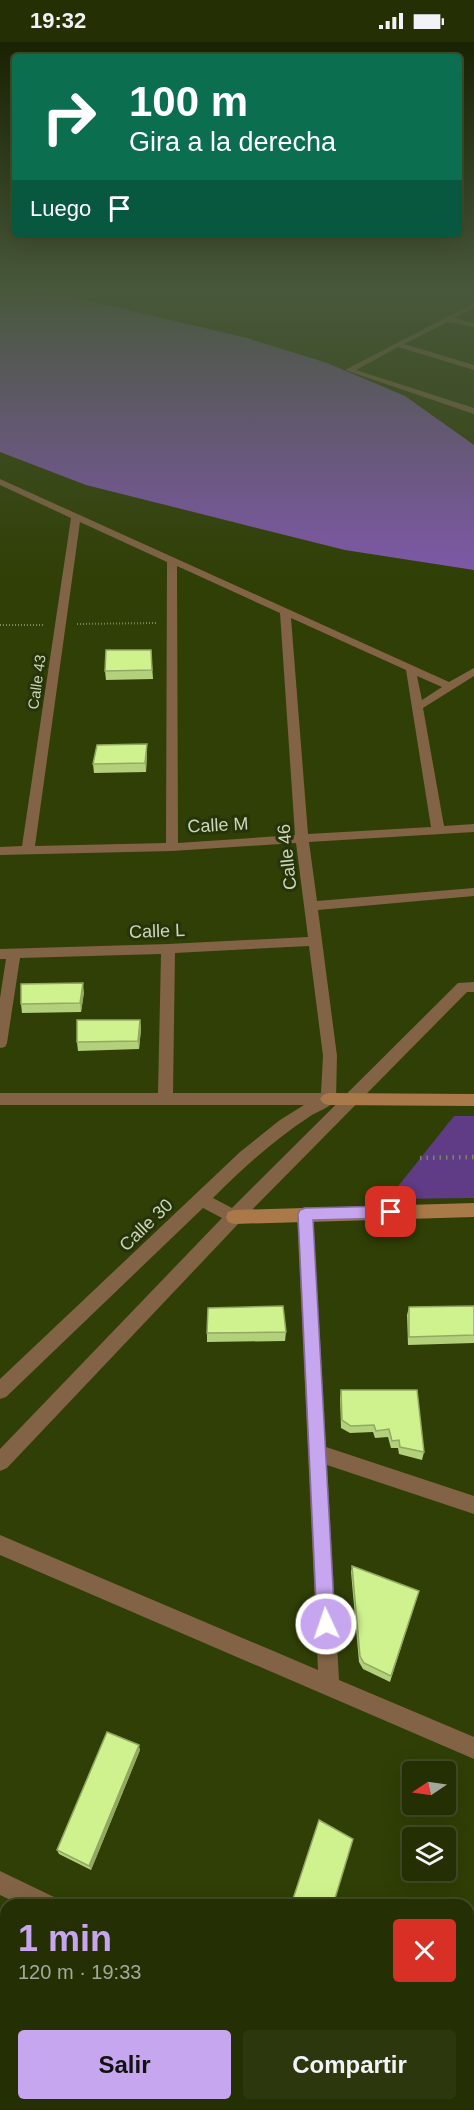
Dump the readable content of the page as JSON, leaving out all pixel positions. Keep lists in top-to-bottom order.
{
  "streets": {
    "street": [
      "Calle 43",
      "Calle M",
      "Calle 46",
      "Calle L",
      "Calle 30"
    ]
  },
  "crossings": [
    ["Calle 43", "Calle M"],
    ["Calle M", "Calle 46"],
    ["Calle 46", "Calle L"],
    ["Calle 46", "Calle 30"]
  ],
  "north": "left",
  "page": {
    "status": "19:32",
    "turn": ["100 m", "Gira a la derecha"],
    "then": "Luego",
    "heading": ["1 min", "120 m · 19:33"],
    "buttons": ["Salir", "Compartir"]
  }
}
